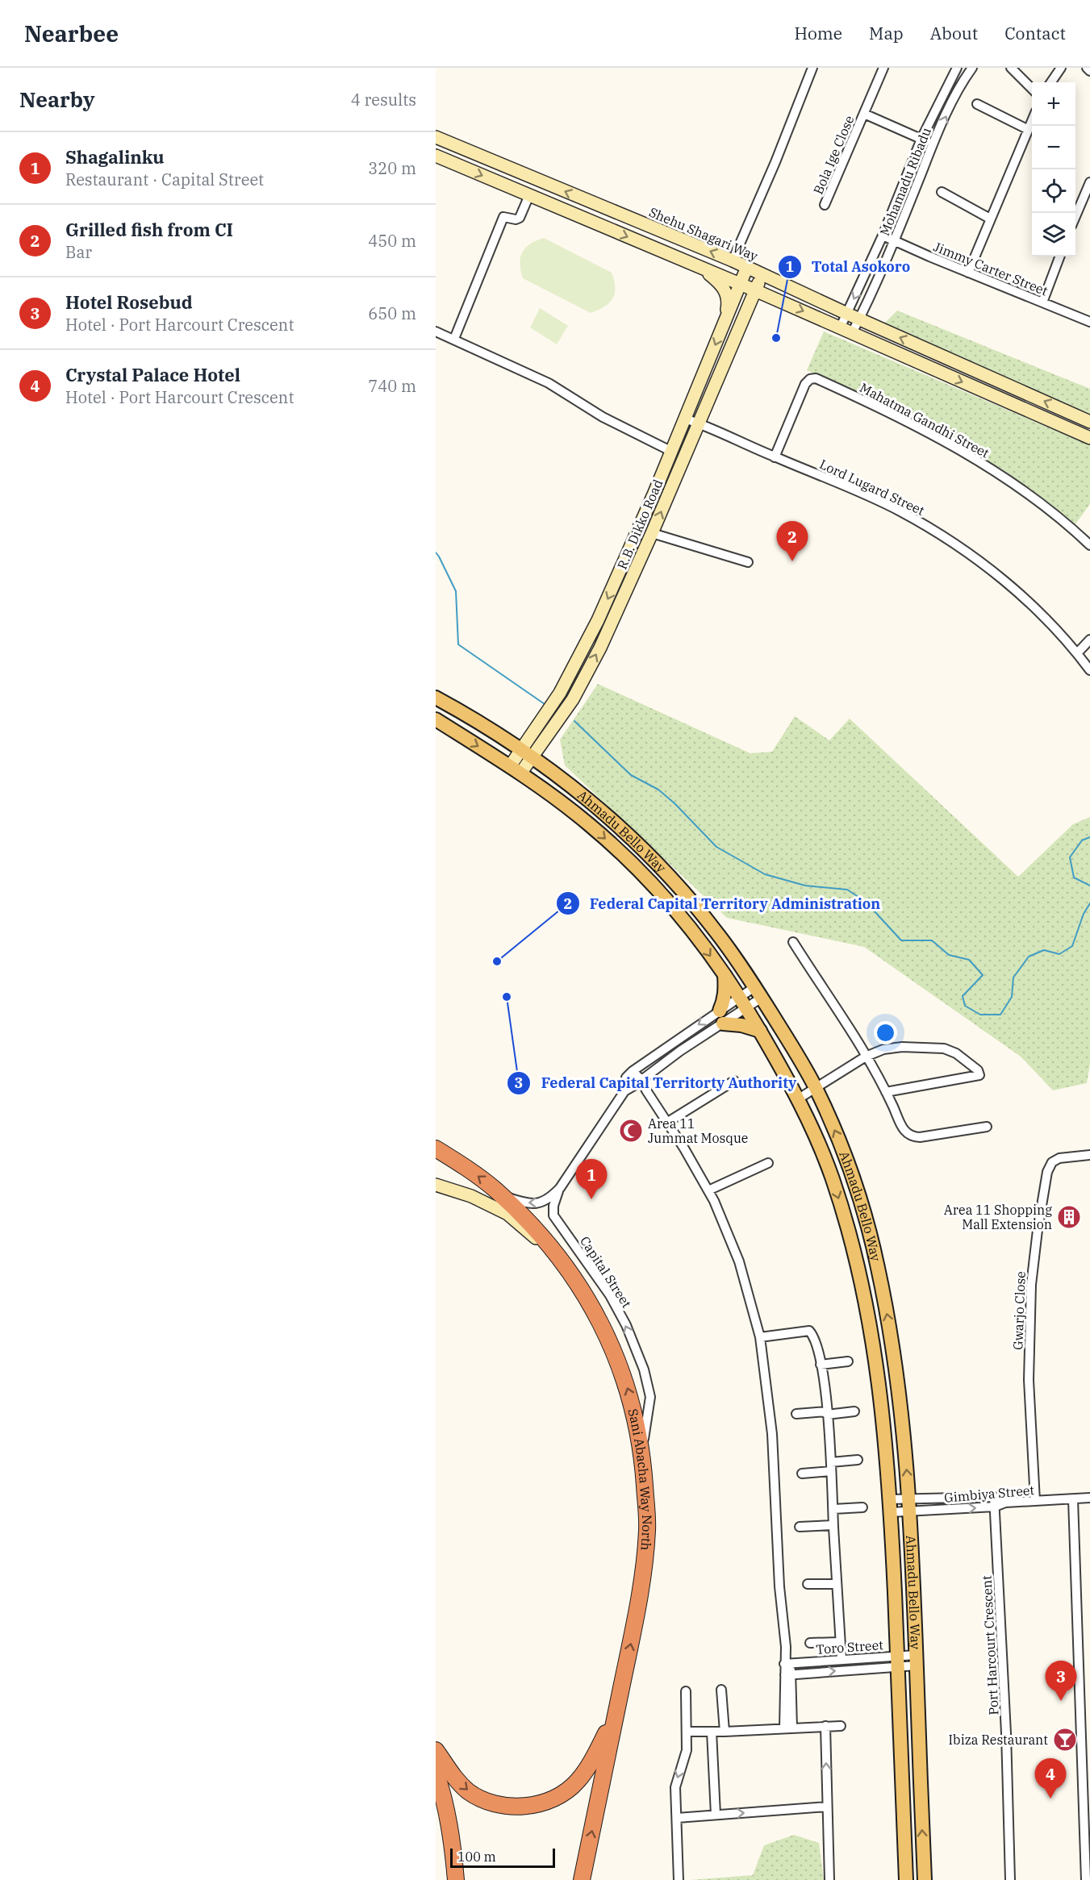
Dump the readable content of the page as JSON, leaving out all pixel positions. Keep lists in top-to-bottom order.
{
  "streets": {
    "highway": ["Sani Abacha Way North"],
    "main road": ["Shehu Shagari Way", "R.B. Dikko Road", "Ahmadu Bello Way"],
    "street": [
      "Bola Ige Close",
      "Mohamadu Ribadu",
      "Jimmy Carter Street",
      "Mahatma Gandhi Street",
      "Lord Lugard Street",
      "Capital Street",
      "Gwarjo Close",
      "Gimbiya Street",
      "Port Harcourt Crescent",
      "Toro Street"
    ]
  },
  "crossings": [
    ["Bola Ige Close", "Mohamadu Ribadu"],
    ["Mohamadu Ribadu", "Shehu Shagari Way"],
    ["Mohamadu Ribadu", "Jimmy Carter Street"],
    ["Shehu Shagari Way", "R.B. Dikko Road"],
    ["Mahatma Gandhi Street", "Lord Lugard Street"],
    ["Lord Lugard Street", "R.B. Dikko Road"],
    ["R.B. Dikko Road", "Ahmadu Bello Way"],
    ["Ahmadu Bello Way", "Capital Street"],
    ["Ahmadu Bello Way", "Gimbiya Street"],
    ["Ahmadu Bello Way", "Toro Street"],
    ["Capital Street", "Sani Abacha Way North"],
    ["Gwarjo Close", "Gimbiya Street"],
    ["Gimbiya Street", "Port Harcourt Crescent"]
  ],
  "one_way": ["Capital Street", "Sani Abacha Way North"],
  "places": {
    "other": ["Total Asokoro", "Federal Capital Territory Administration", "Federal Capital Territorty Authority"],
    "mosque": ["Area 11 Jummat Mosque"],
    "building": ["Area 11 Shopping Mall Extension"],
    "bar": ["Ibiza Restaurant"]
  },
  "scale_bar": "100 m",
  "page": {
    "header": "Nearbee",
    "nav": [
      "Home",
      "Map",
      "About",
      "Contact"
    ],
    "heading": ["Nearby", "4 results"],
    "map_buttons": ["+", "−"],
    "list": [
      {
        "mark": "1",
        "name": "Shagalinku",
        "note": "Restaurant · Capital Street",
        "value": "320 m"
      },
      {
        "mark": "2",
        "name": "Grilled fish from CI",
        "note": "Bar",
        "value": "450 m"
      },
      {
        "mark": "3",
        "name": "Hotel Rosebud",
        "note": "Hotel · Port Harcourt Crescent",
        "value": "650 m"
      },
      {
        "mark": "4",
        "name": "Crystal Palace Hotel",
        "note": "Hotel · Port Harcourt Crescent",
        "value": "740 m"
      }
    ],
    "pins": [
      "2",
      "1",
      "3",
      "4"
    ],
    "scale": "100 m"
  }
}
